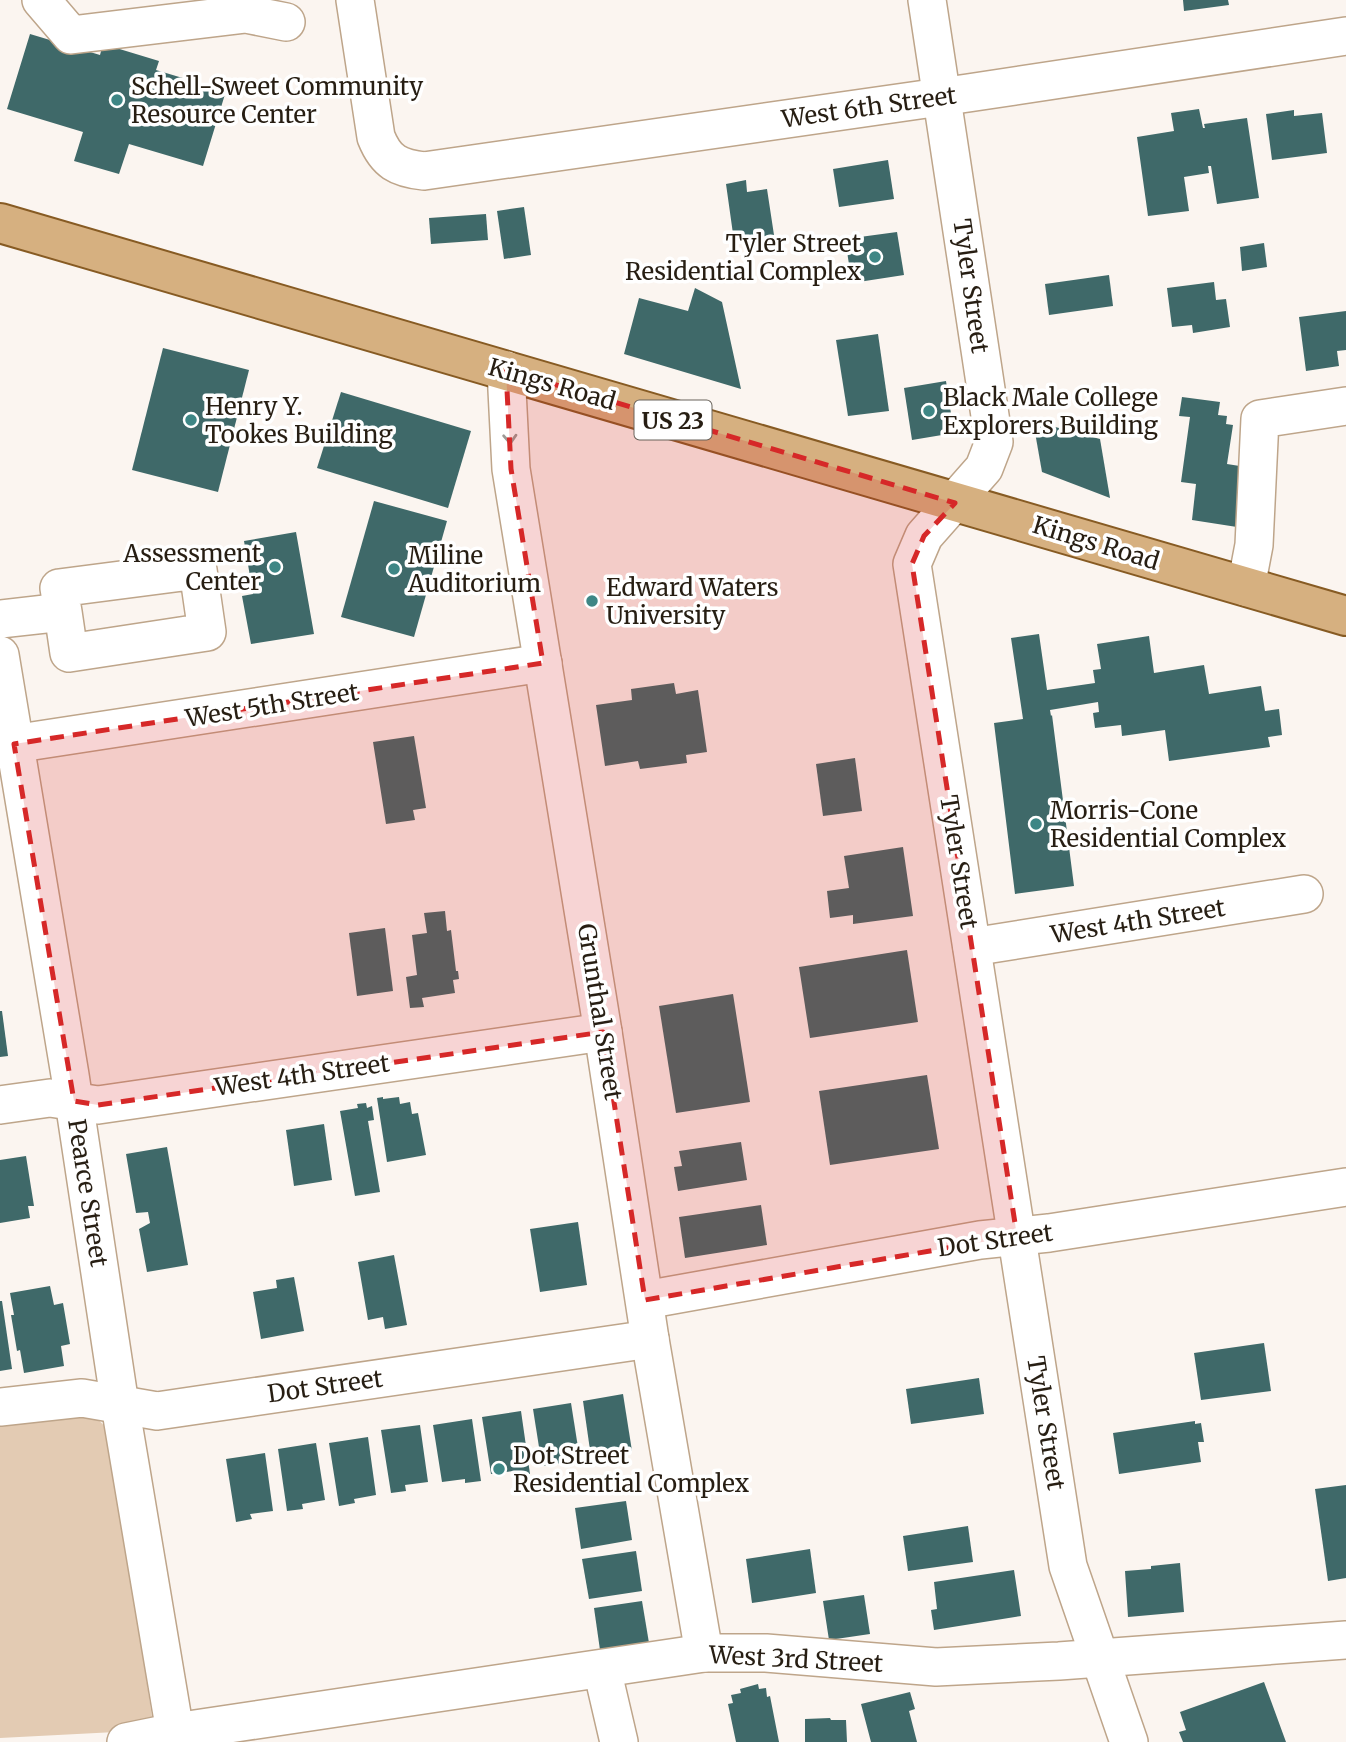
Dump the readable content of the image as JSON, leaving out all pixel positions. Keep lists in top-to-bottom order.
{
  "streets": {
    "main road": ["Kings Road", "US 23"],
    "street": [
      "West 6th Street",
      "Tyler Street",
      "West 5th Street",
      "West 4th Street",
      "Grunthal Street",
      "Pearce Street",
      "Dot Street",
      "West 3rd Street"
    ]
  },
  "crossings": [
    ["West 6th Street", "Tyler Street"],
    ["Tyler Street", "Kings Road"],
    ["Tyler Street", "West 4th Street"],
    ["Tyler Street", "Dot Street"],
    ["Tyler Street", "West 3rd Street"],
    ["Kings Road", "Grunthal Street"],
    ["West 5th Street", "Grunthal Street"],
    ["West 5th Street", "Pearce Street"],
    ["West 4th Street", "Grunthal Street"],
    ["West 4th Street", "Pearce Street"],
    ["Grunthal Street", "Dot Street"],
    ["Grunthal Street", "West 3rd Street"],
    ["Pearce Street", "Dot Street"],
    ["Pearce Street", "West 3rd Street"]
  ],
  "places": [
    "Schell-Sweet Community Resource Center",
    "Tyler Street Residential Complex",
    "Black Male College Explorers Building",
    "Henry Y. Tookes Building",
    "Assessment Center",
    "Miline Auditorium",
    "Edward Waters University",
    "Morris-Cone Residential Complex",
    "Dot Street Residential Complex"
  ]
}
